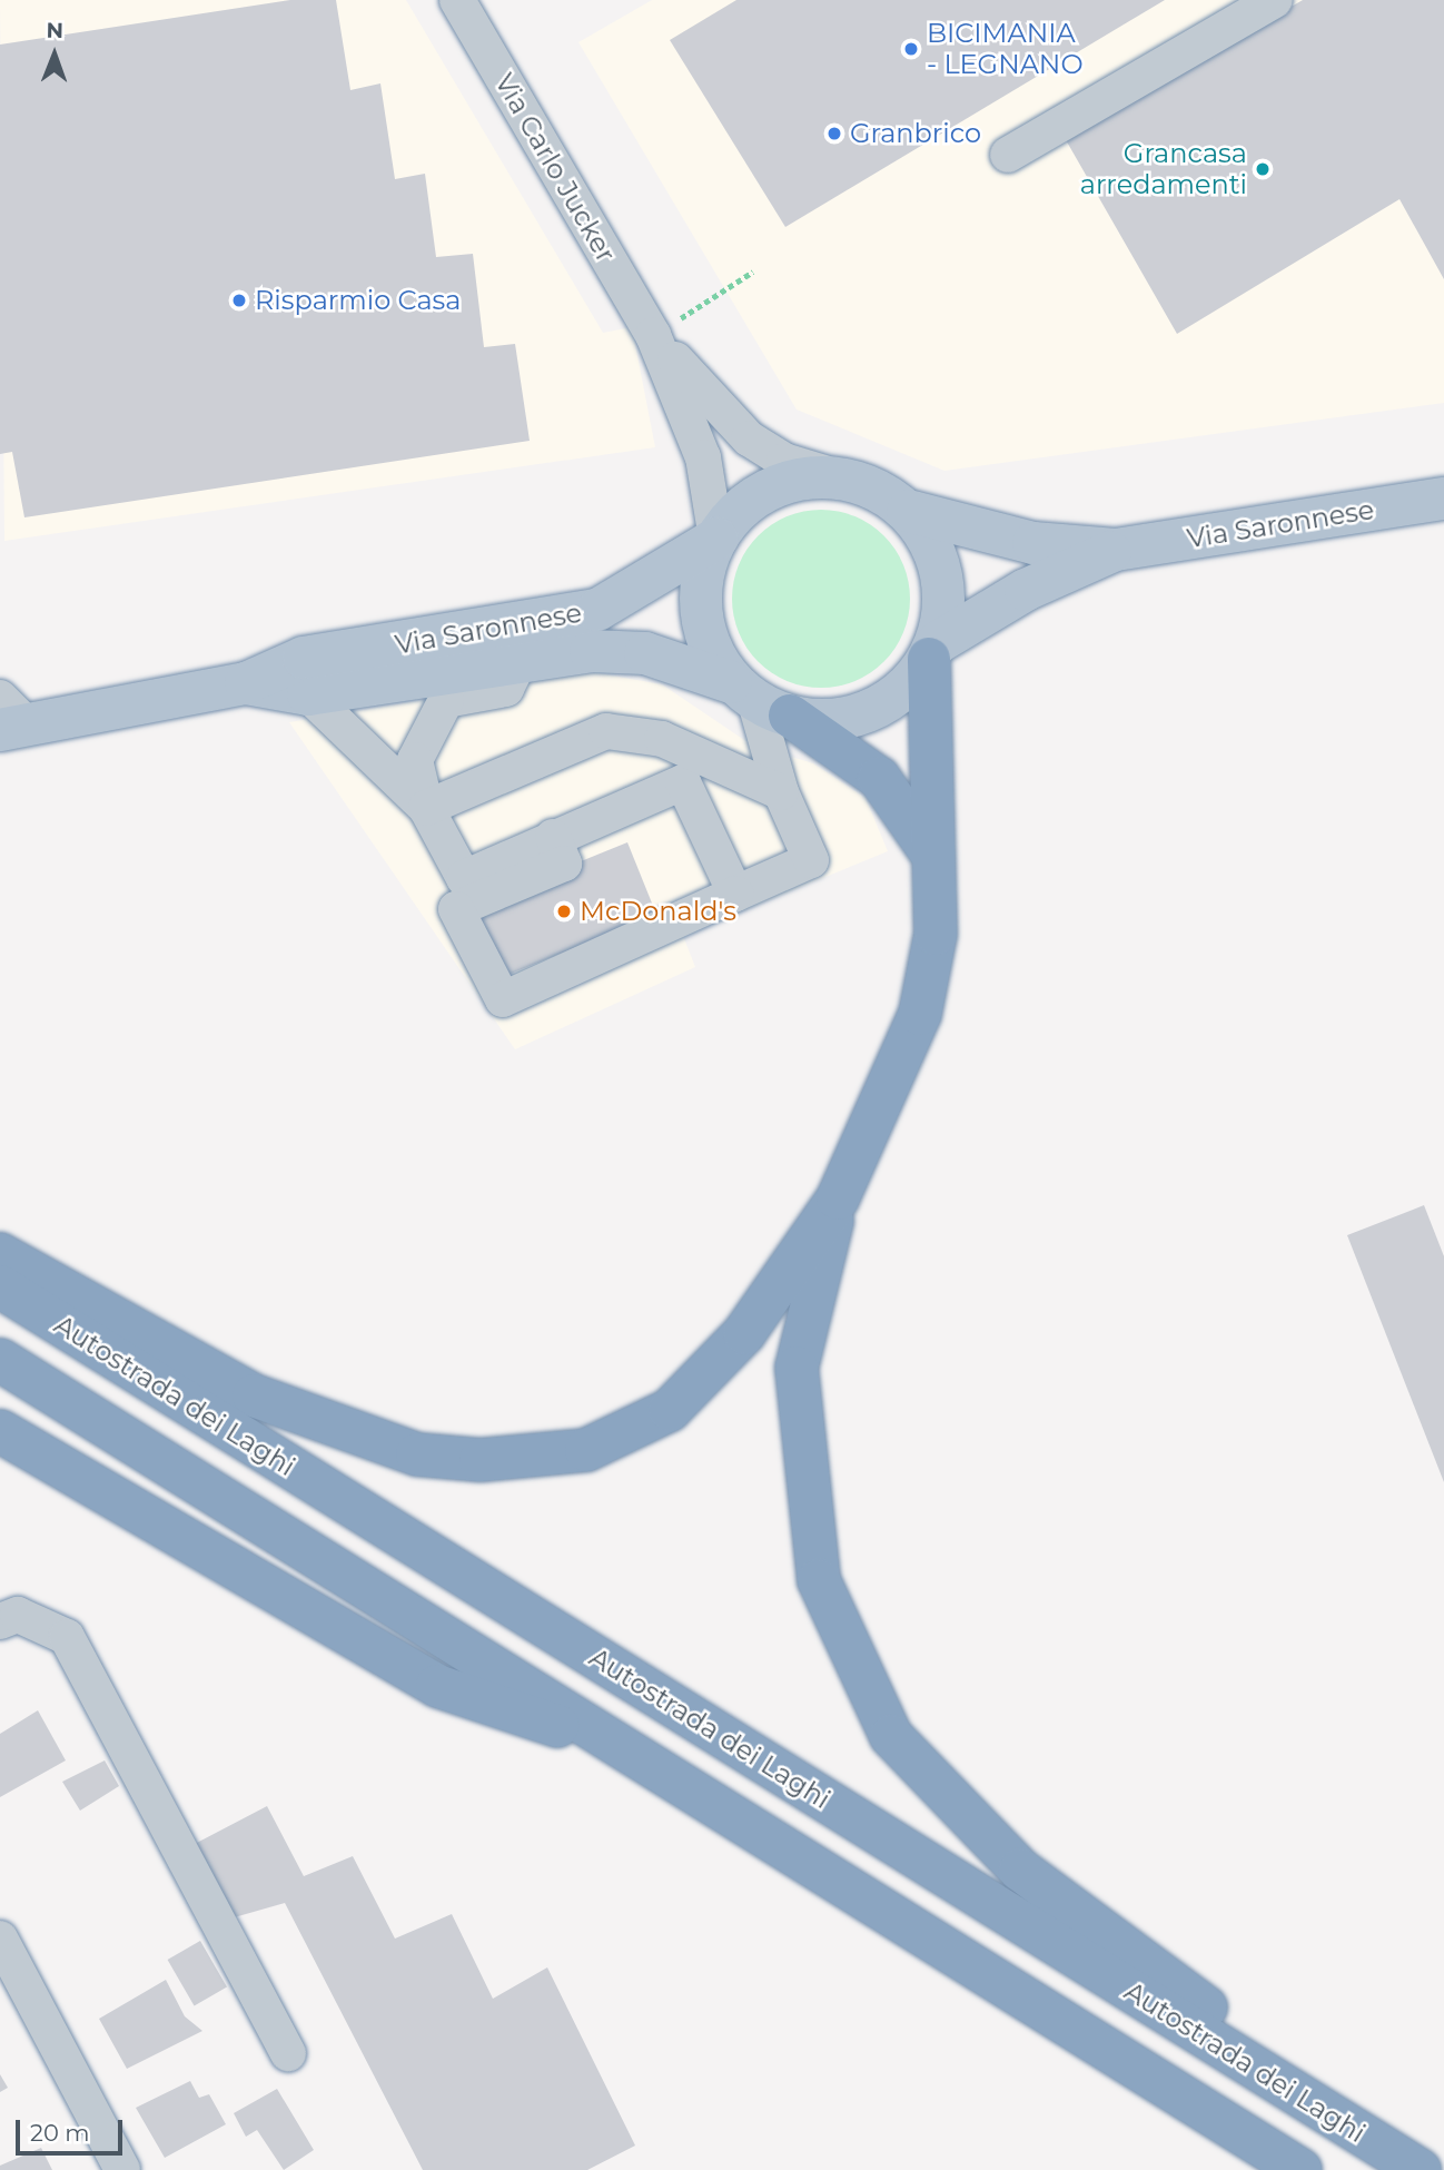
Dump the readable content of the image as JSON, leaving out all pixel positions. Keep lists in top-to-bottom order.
{
  "streets": {
    "highway": ["Autostrada dei Laghi"],
    "main road": ["Via Saronnese"],
    "street": ["Via Carlo Jucker"]
  },
  "crossings": [
    ["Via Carlo Jucker", "Via Saronnese"]
  ],
  "places": [
    "BICIMANIA - LEGNANO",
    "Granbrico",
    "Grancasa arredamenti",
    "Risparmio Casa",
    "McDonald's"
  ],
  "scale_bar": "20 m",
  "north": "top"
}
